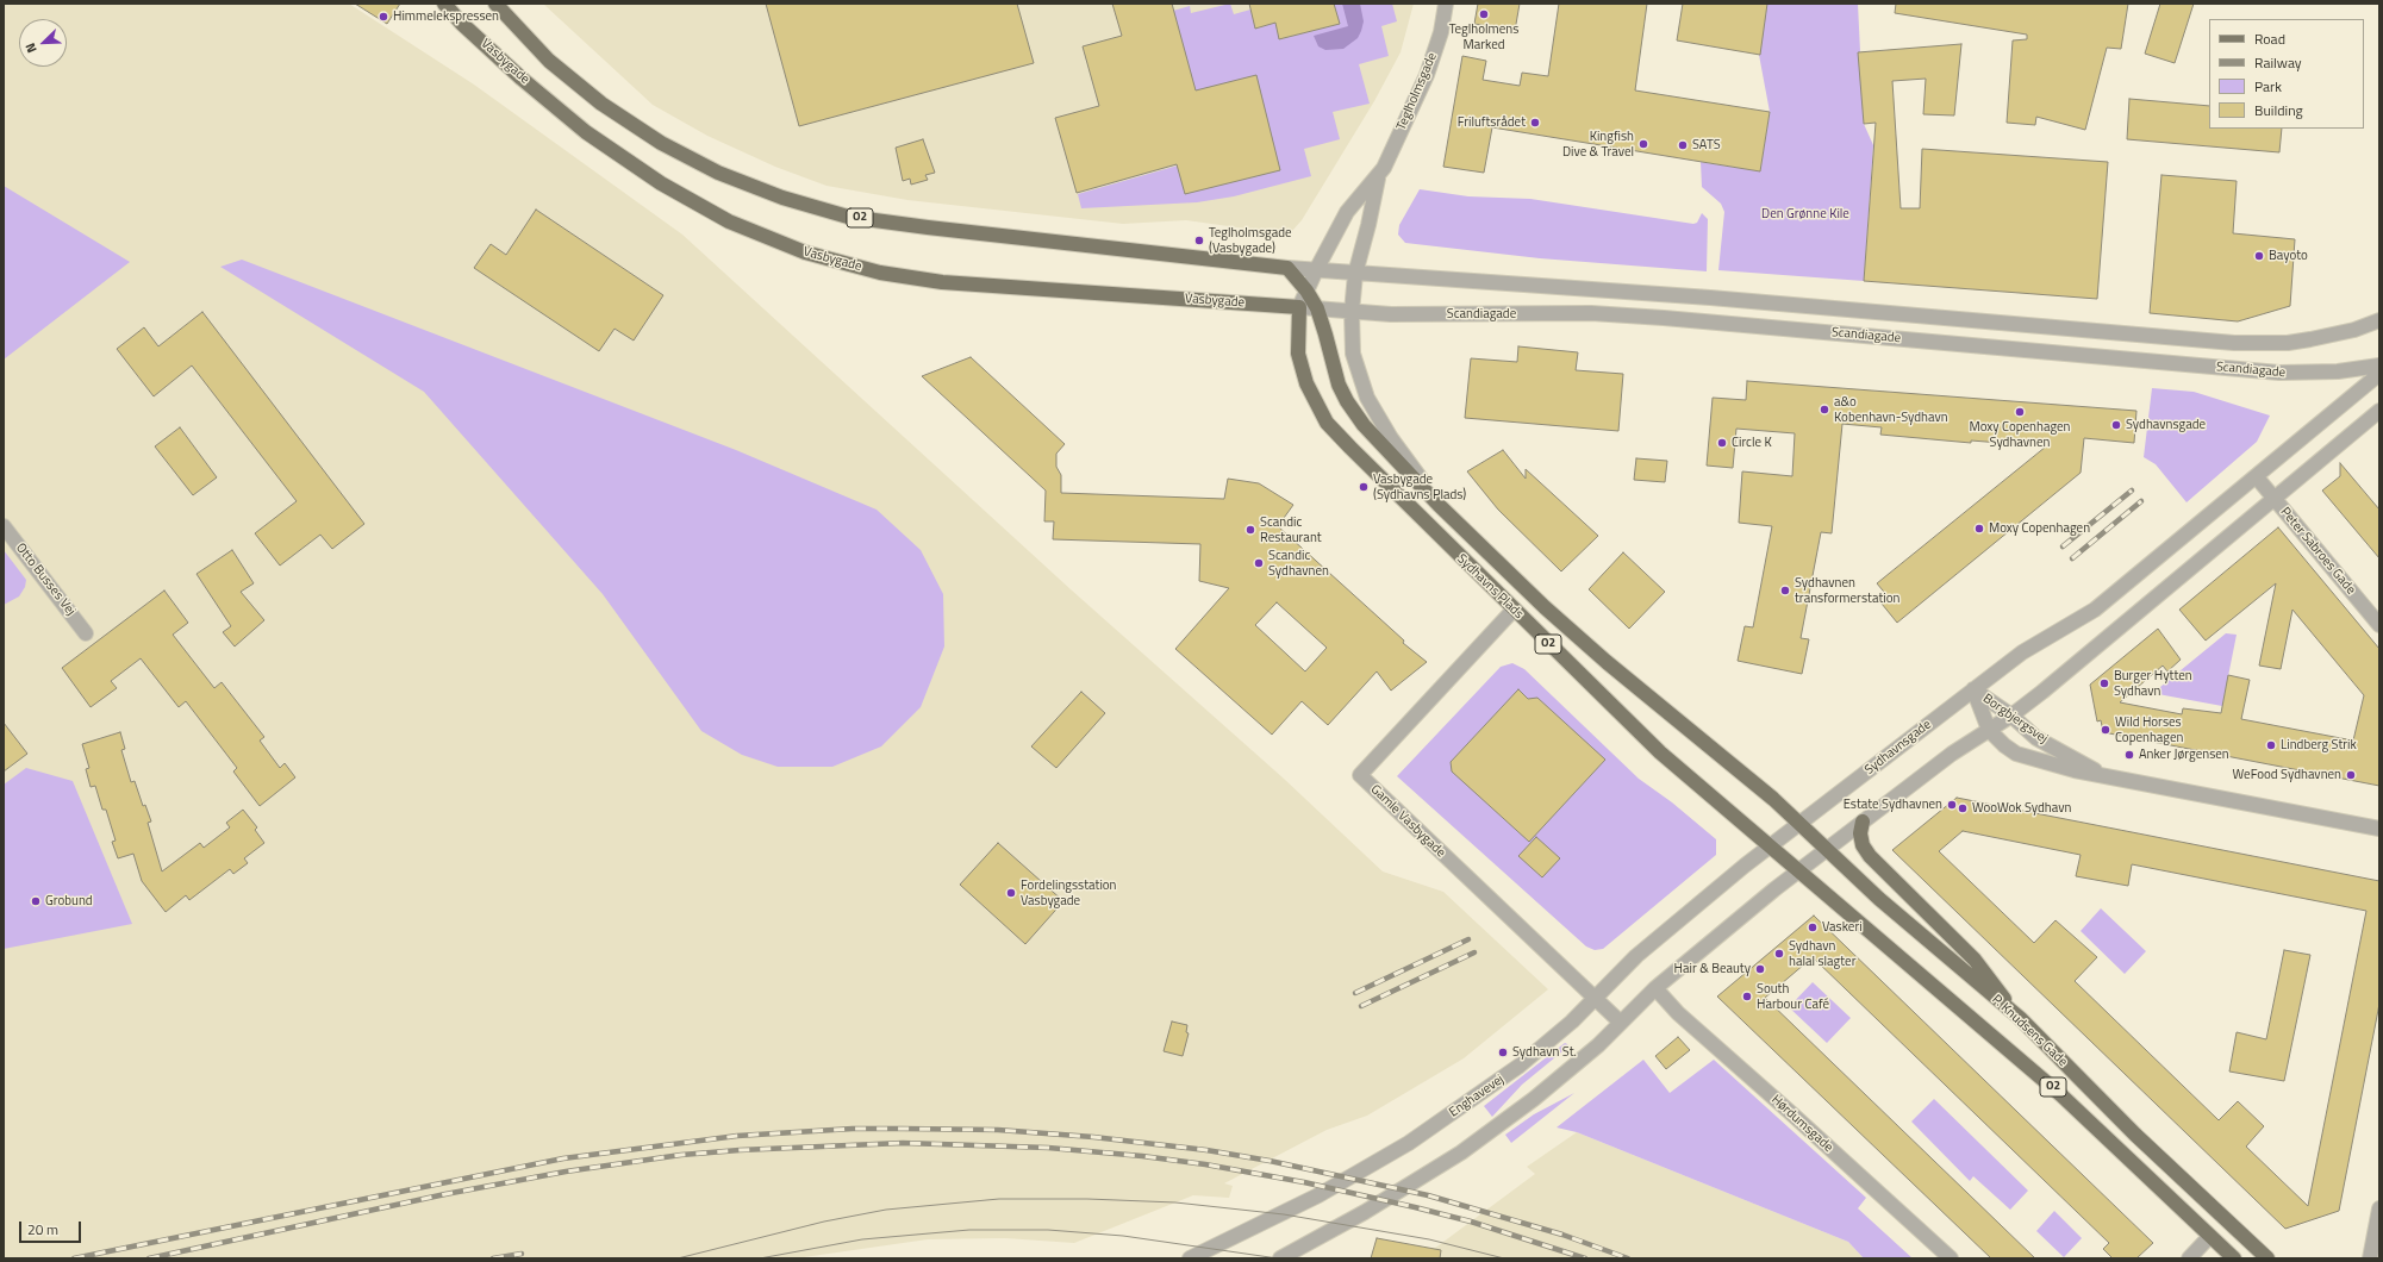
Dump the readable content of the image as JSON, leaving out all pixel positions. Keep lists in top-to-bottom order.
{
  "streets": {
    "main road": [
      "Vasbygade",
      "O2",
      "Sydhavns Plads",
      "P. Knudsens Gade"
    ],
    "street": [
      "Teglholmsgade",
      "Scandiagade",
      "Peter Sabroes Gade",
      "Otto Busses Vej",
      "Borgbjergsvej",
      "Sydhavnsgade",
      "Gamle Vasbygade",
      "Enghavevej",
      "Hørdumsgade"
    ]
  },
  "crossings": [
    ["Vasbygade", "Teglholmsgade"],
    ["Vasbygade", "Scandiagade"],
    ["Vasbygade", "Sydhavns Plads"],
    ["Teglholmsgade", "O2"],
    ["Teglholmsgade", "Scandiagade"],
    ["Teglholmsgade", "Sydhavns Plads"],
    ["O2", "Scandiagade"],
    ["O2", "Sydhavns Plads"],
    ["O2", "Sydhavnsgade"],
    ["O2", "P. Knudsens Gade"],
    ["O2", "Enghavevej"],
    ["Scandiagade", "Sydhavns Plads"],
    ["Peter Sabroes Gade", "Sydhavnsgade"],
    ["Sydhavns Plads", "Sydhavnsgade"],
    ["Sydhavns Plads", "Gamle Vasbygade"],
    ["Sydhavns Plads", "Enghavevej"],
    ["Borgbjergsvej", "Sydhavnsgade"],
    ["Sydhavnsgade", "Enghavevej"],
    ["Gamle Vasbygade", "Enghavevej"]
  ],
  "parks": ["Den Grønne Kile"],
  "places": [
    "Teglholmens Marked",
    "Himmelekspressen",
    "Friluftsrådet",
    "Kingfish Dive & Travel",
    "SATS",
    "Teglholmsgade (Vasbygade)",
    "Bayoto",
    "a&o Kobenhavn-Sydhavn",
    "Moxy Copenhagen Sydhavnen",
    "Sydhavnsgade",
    "Circle K",
    "Vasbygade (Sydhavns Plads)",
    "Moxy Copenhagen",
    "Scandic Restaurant",
    "Scandic Sydhavnen",
    "Sydhavnen transformerstation",
    "Burger Hytten Sydhavn",
    "Wild Horses Copenhagen",
    "Lindberg Strik",
    "Anker Jørgensen",
    "WeFood Sydhavnen",
    "Estate Sydhavnen",
    "WooWok Sydhavn",
    "Fordelingsstation Vasbygade",
    "Grobund",
    "Vaskeri",
    "Sydhavn halal slagter",
    "Hair & Beauty",
    "South Harbour Café",
    "Sydhavn St."
  ],
  "legend": [
    "Road",
    "Railway",
    "Park",
    "Building"
  ],
  "scale_bar": "20 m",
  "north": "bottom left"
}
